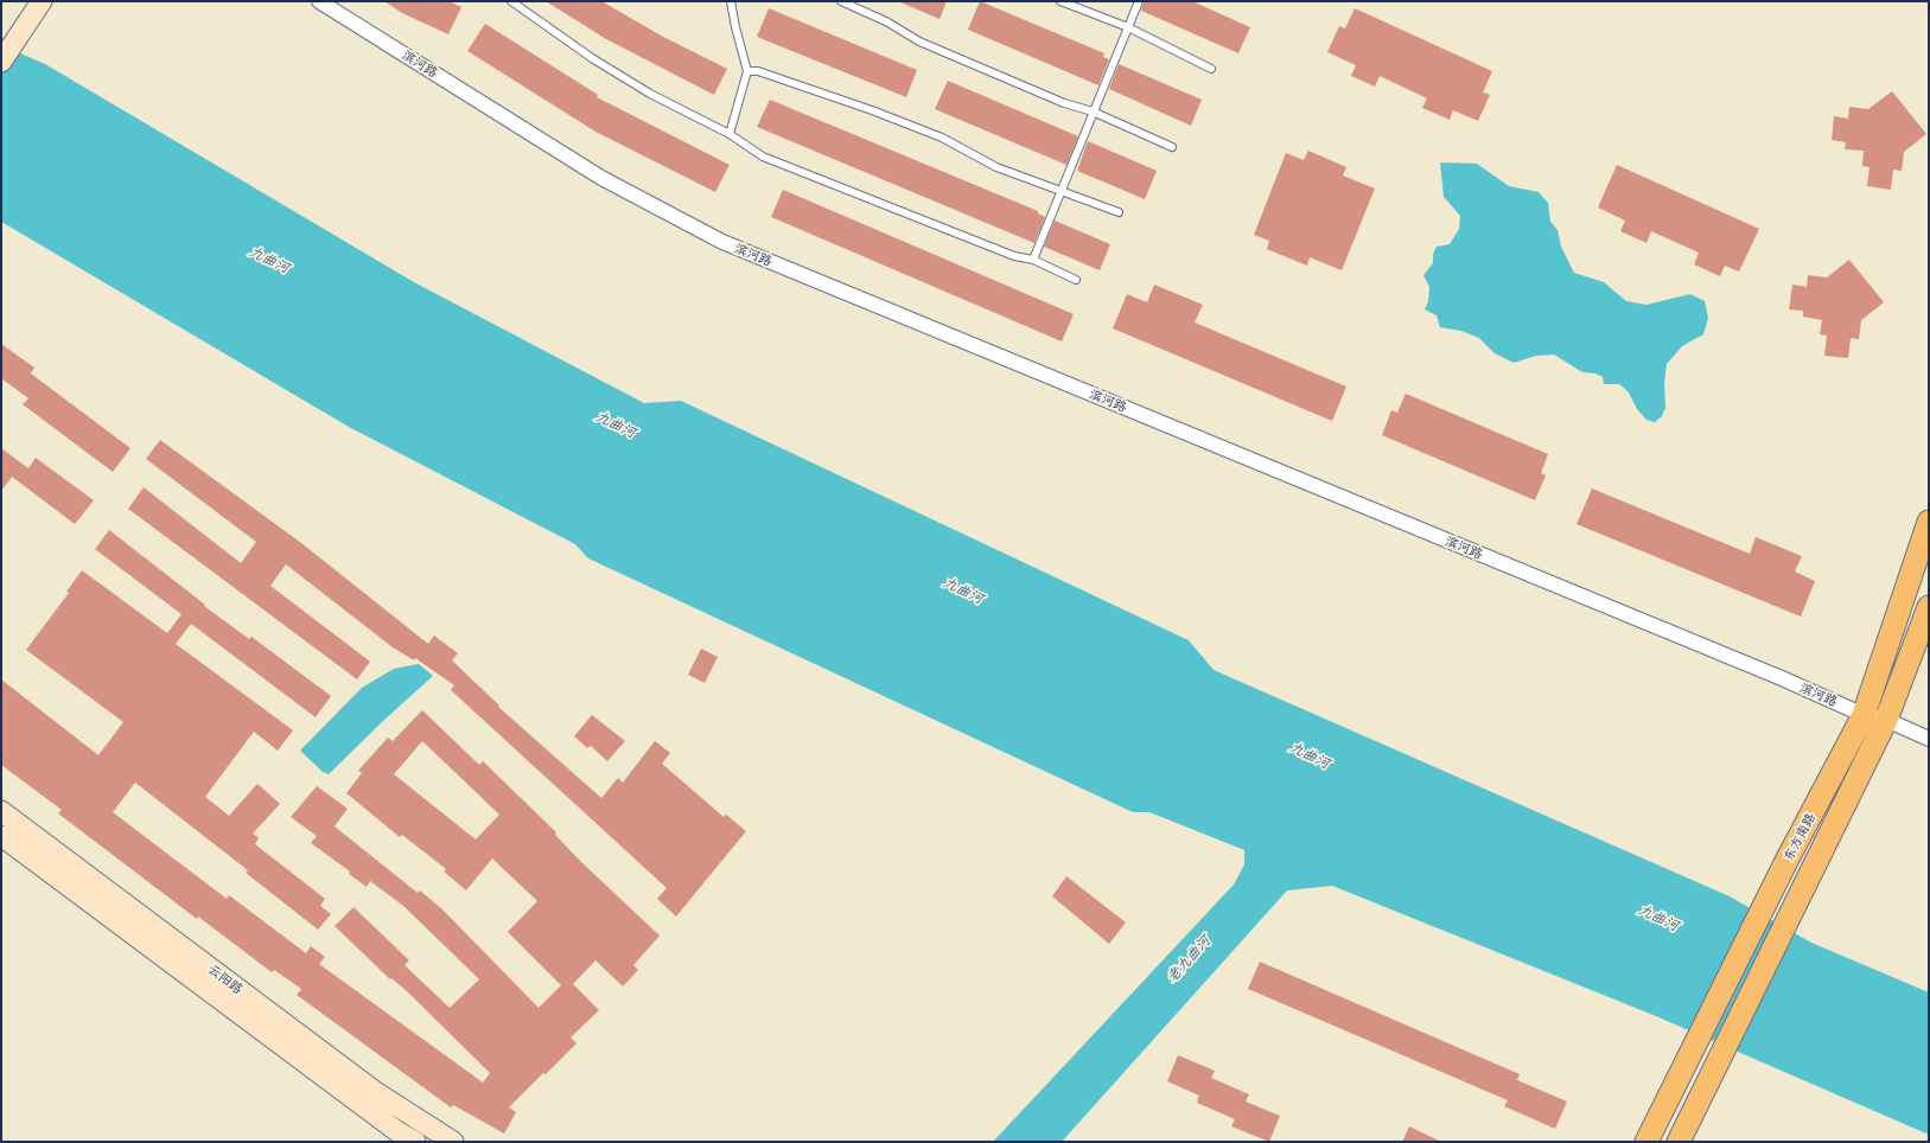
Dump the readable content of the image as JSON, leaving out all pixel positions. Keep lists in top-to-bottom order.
{
  "streets": {
    "main road": ["东方南路"],
    "street": ["滨河路", "云阳路"]
  },
  "crossings": [
    ["滨河路", "东方南路"]
  ],
  "water": ["九曲河", "老九曲河"]
}
